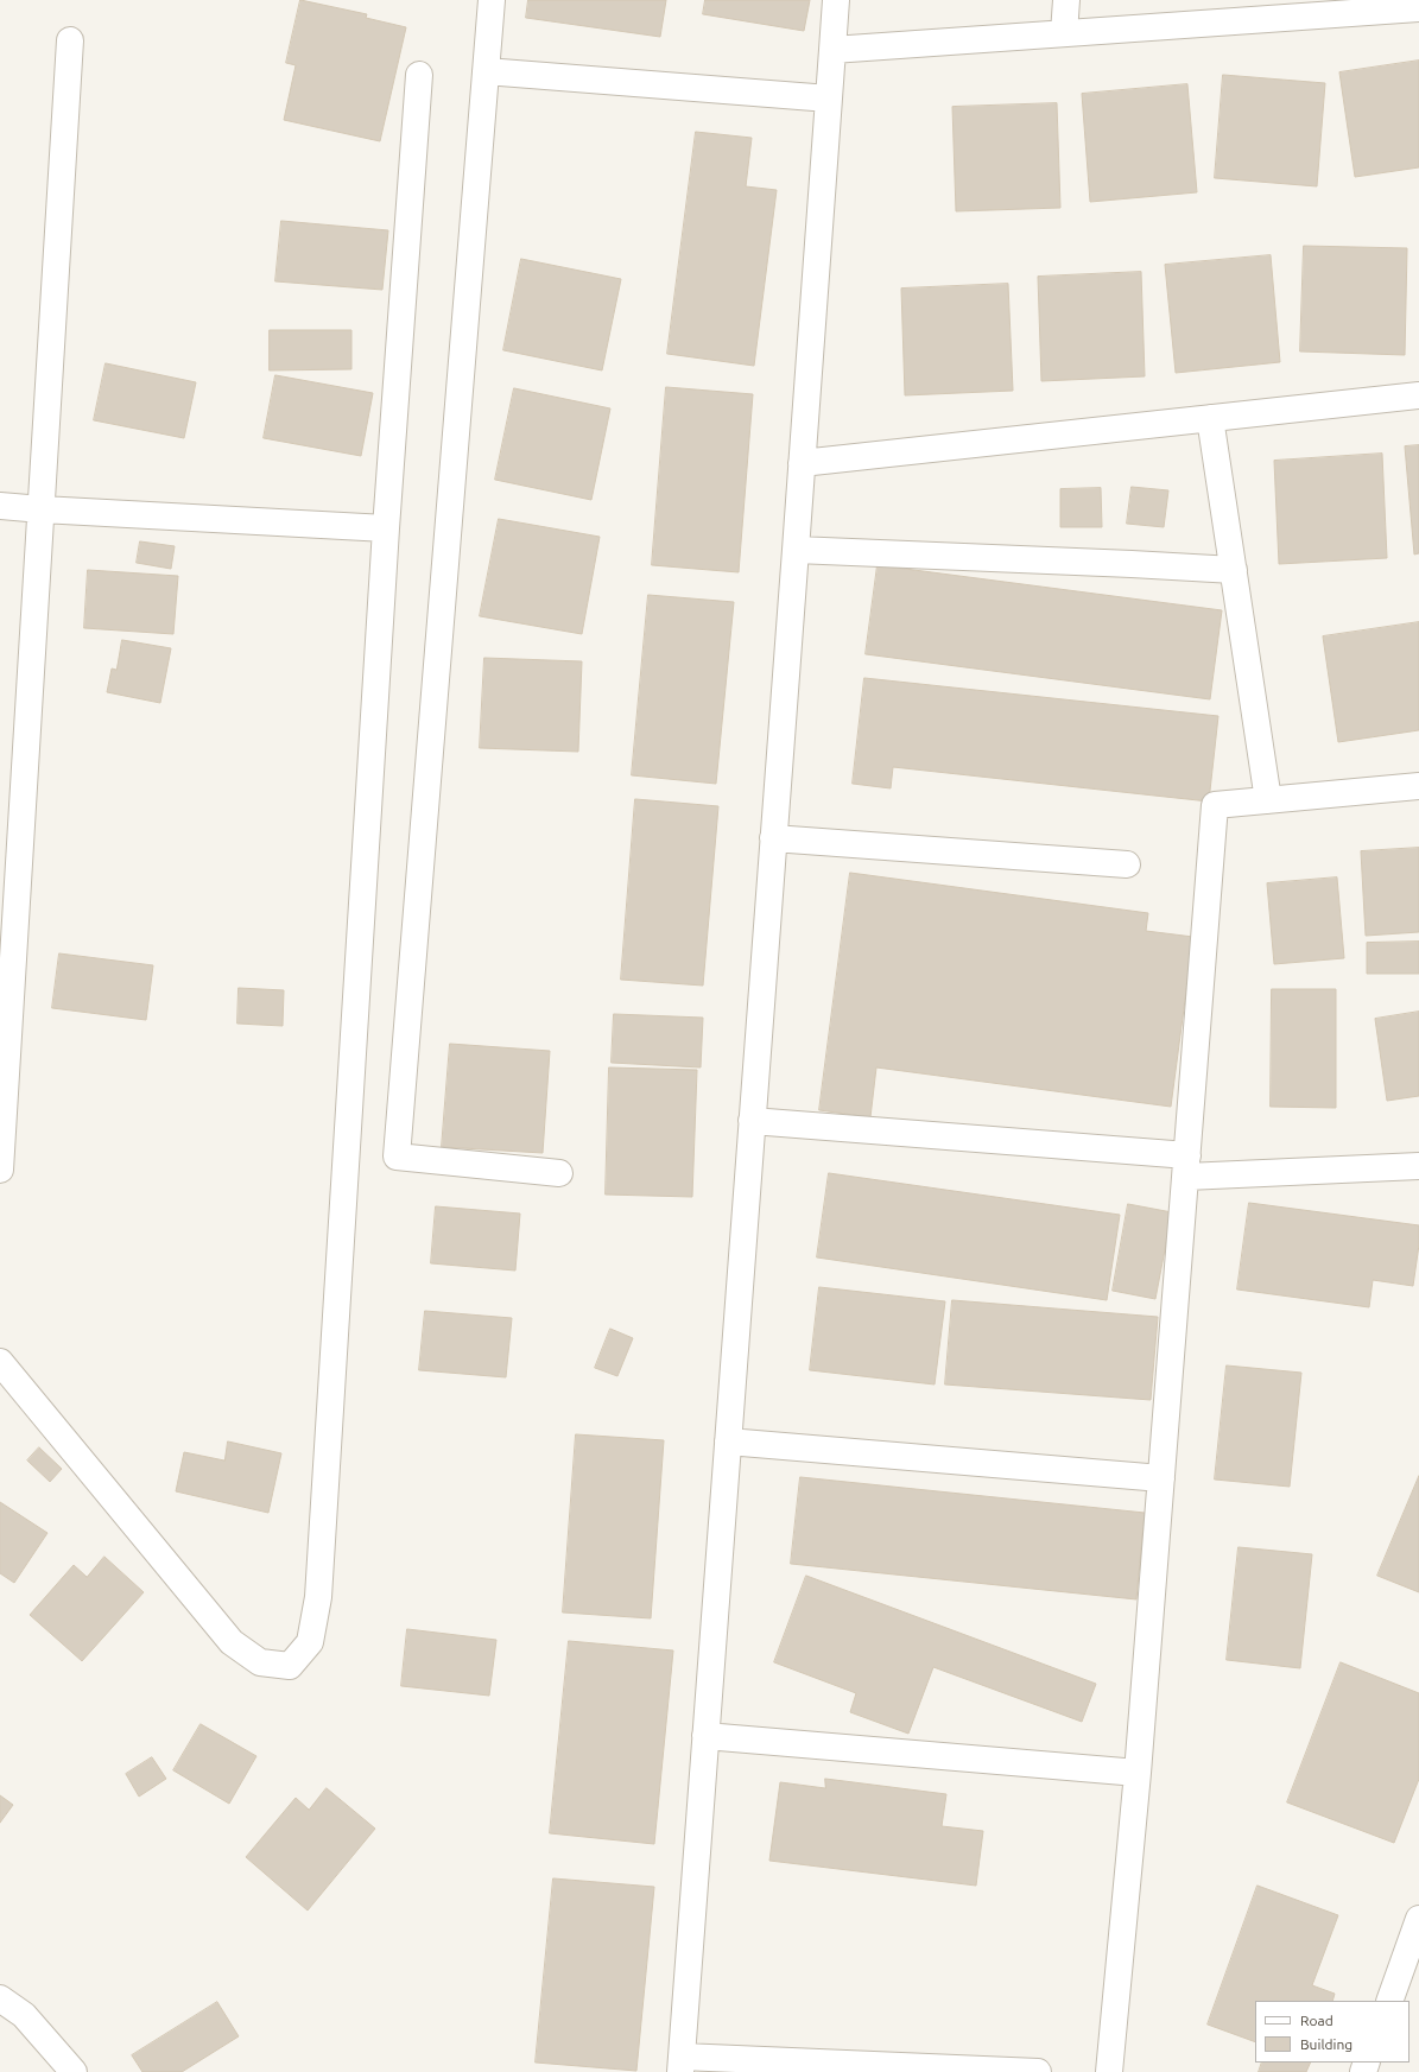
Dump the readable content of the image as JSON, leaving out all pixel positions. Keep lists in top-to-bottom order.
{
  "legend": ["Road", "Building"]
}
